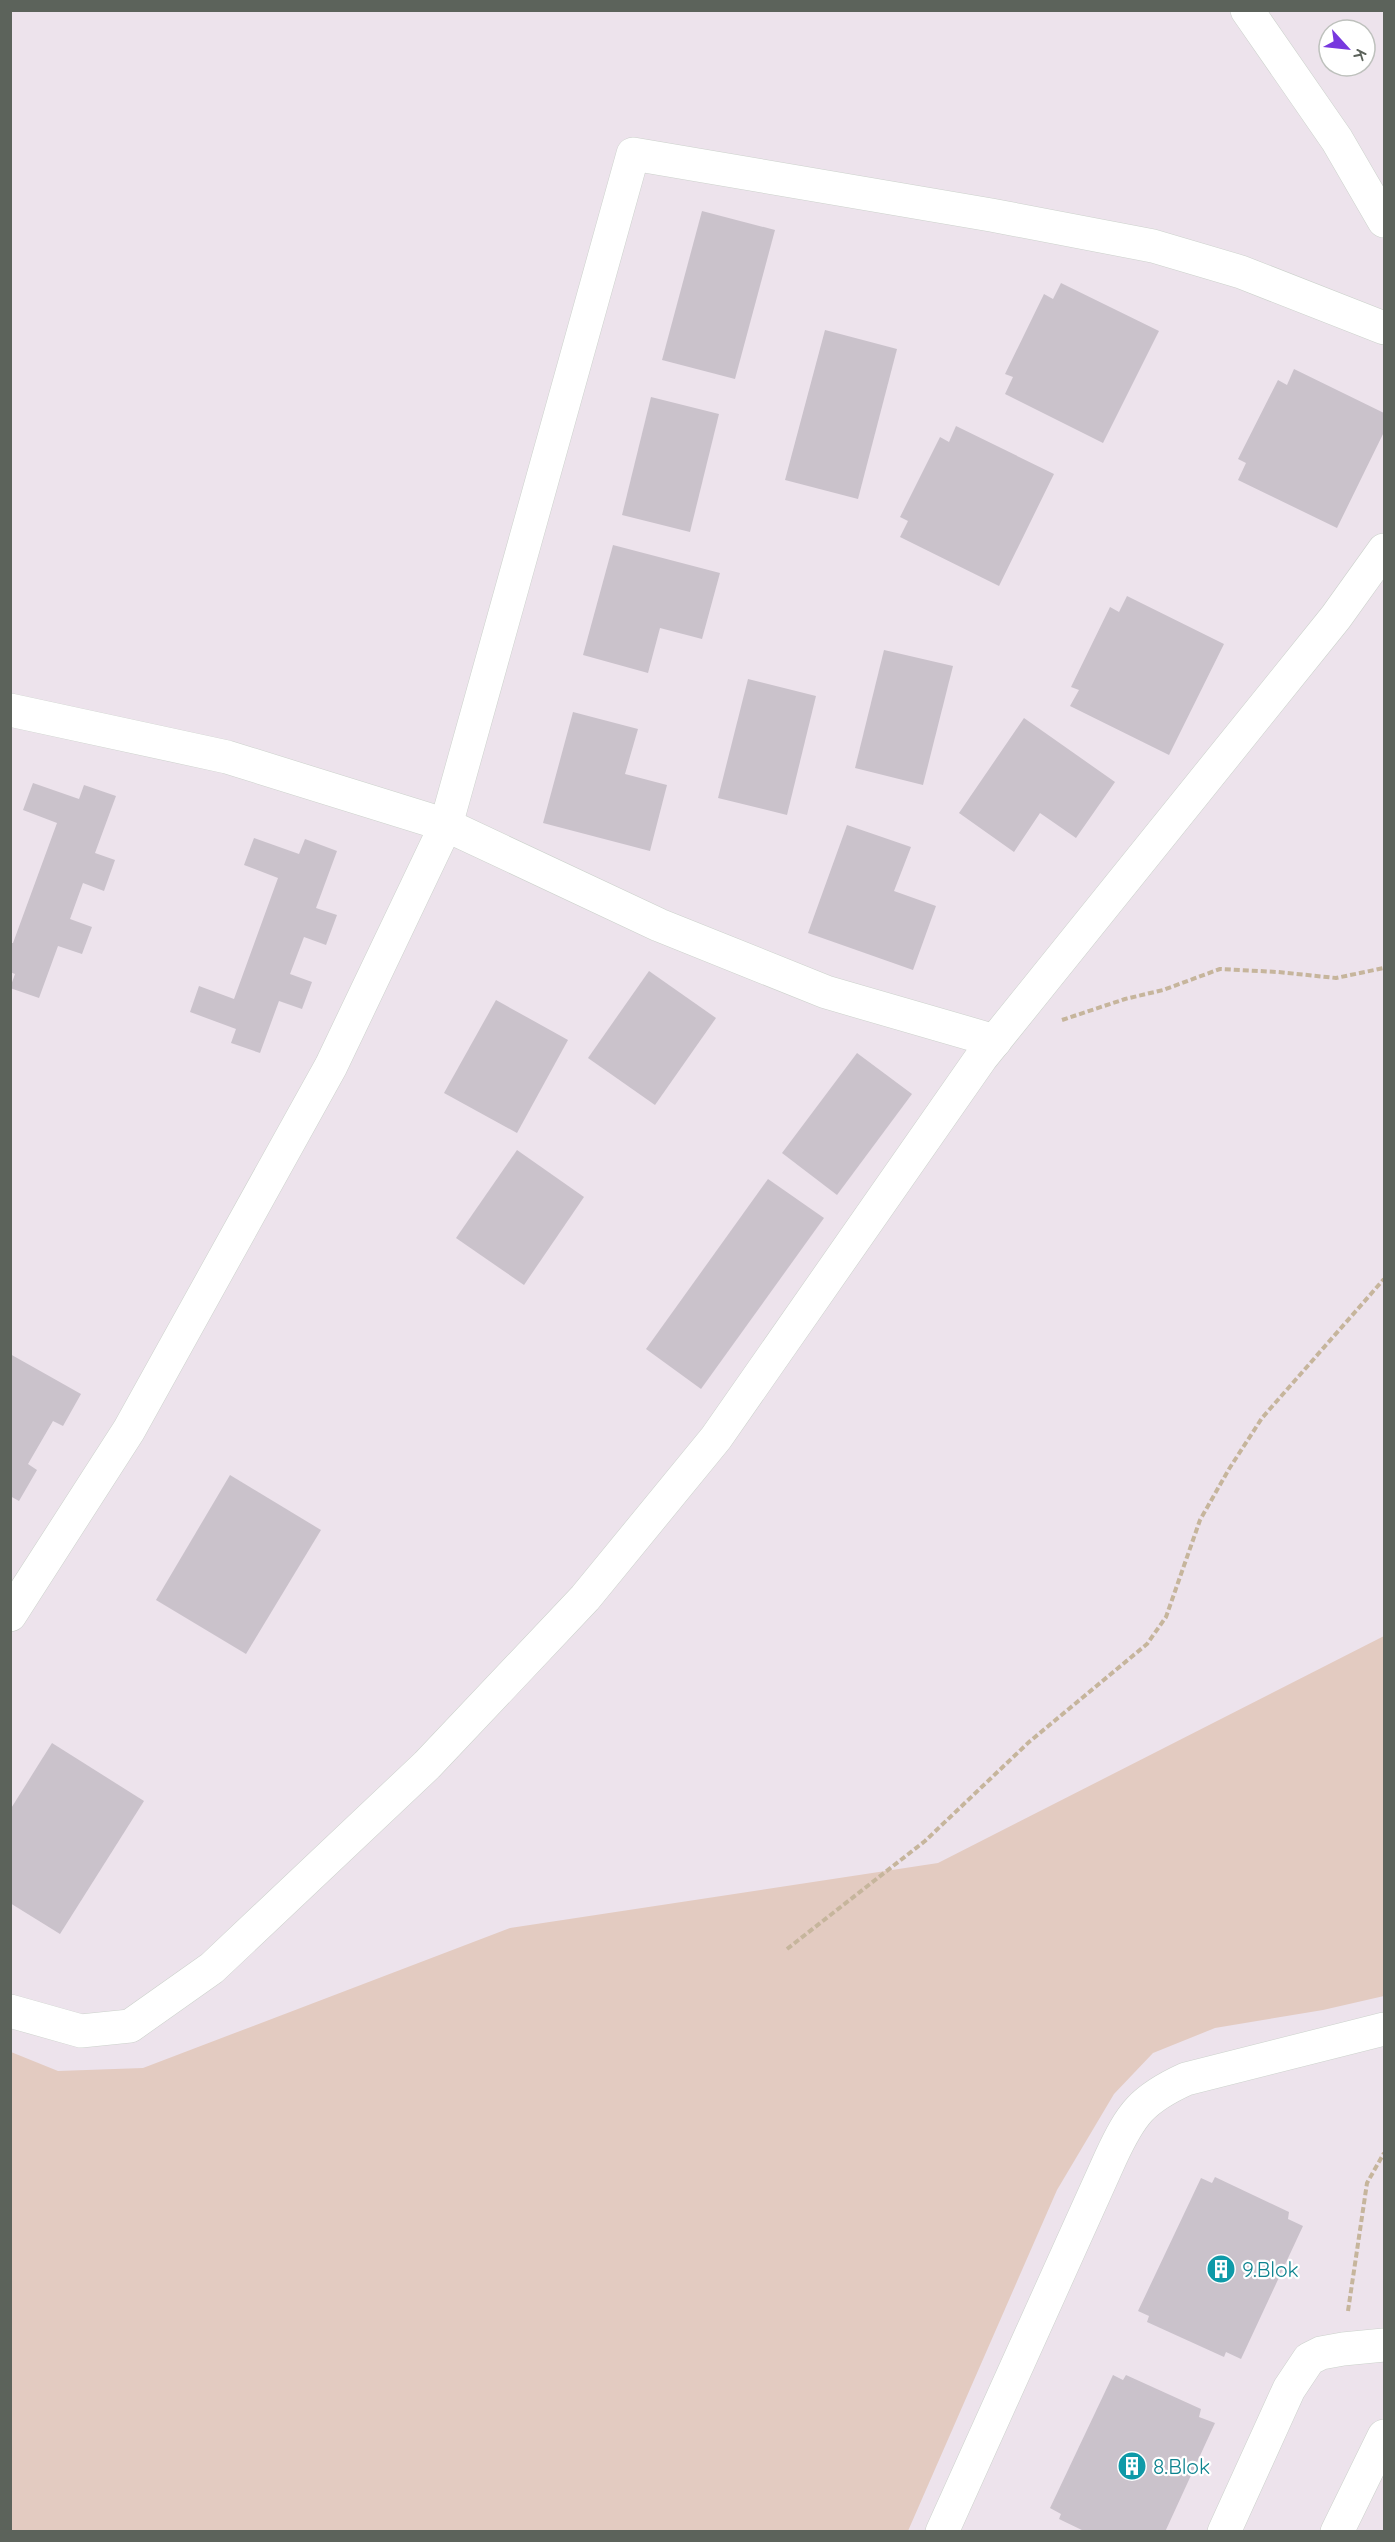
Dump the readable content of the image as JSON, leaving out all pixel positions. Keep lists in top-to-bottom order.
{
  "places": {
    "building": ["9.Blok", "8.Blok"]
  },
  "north": "bottom right"
}
